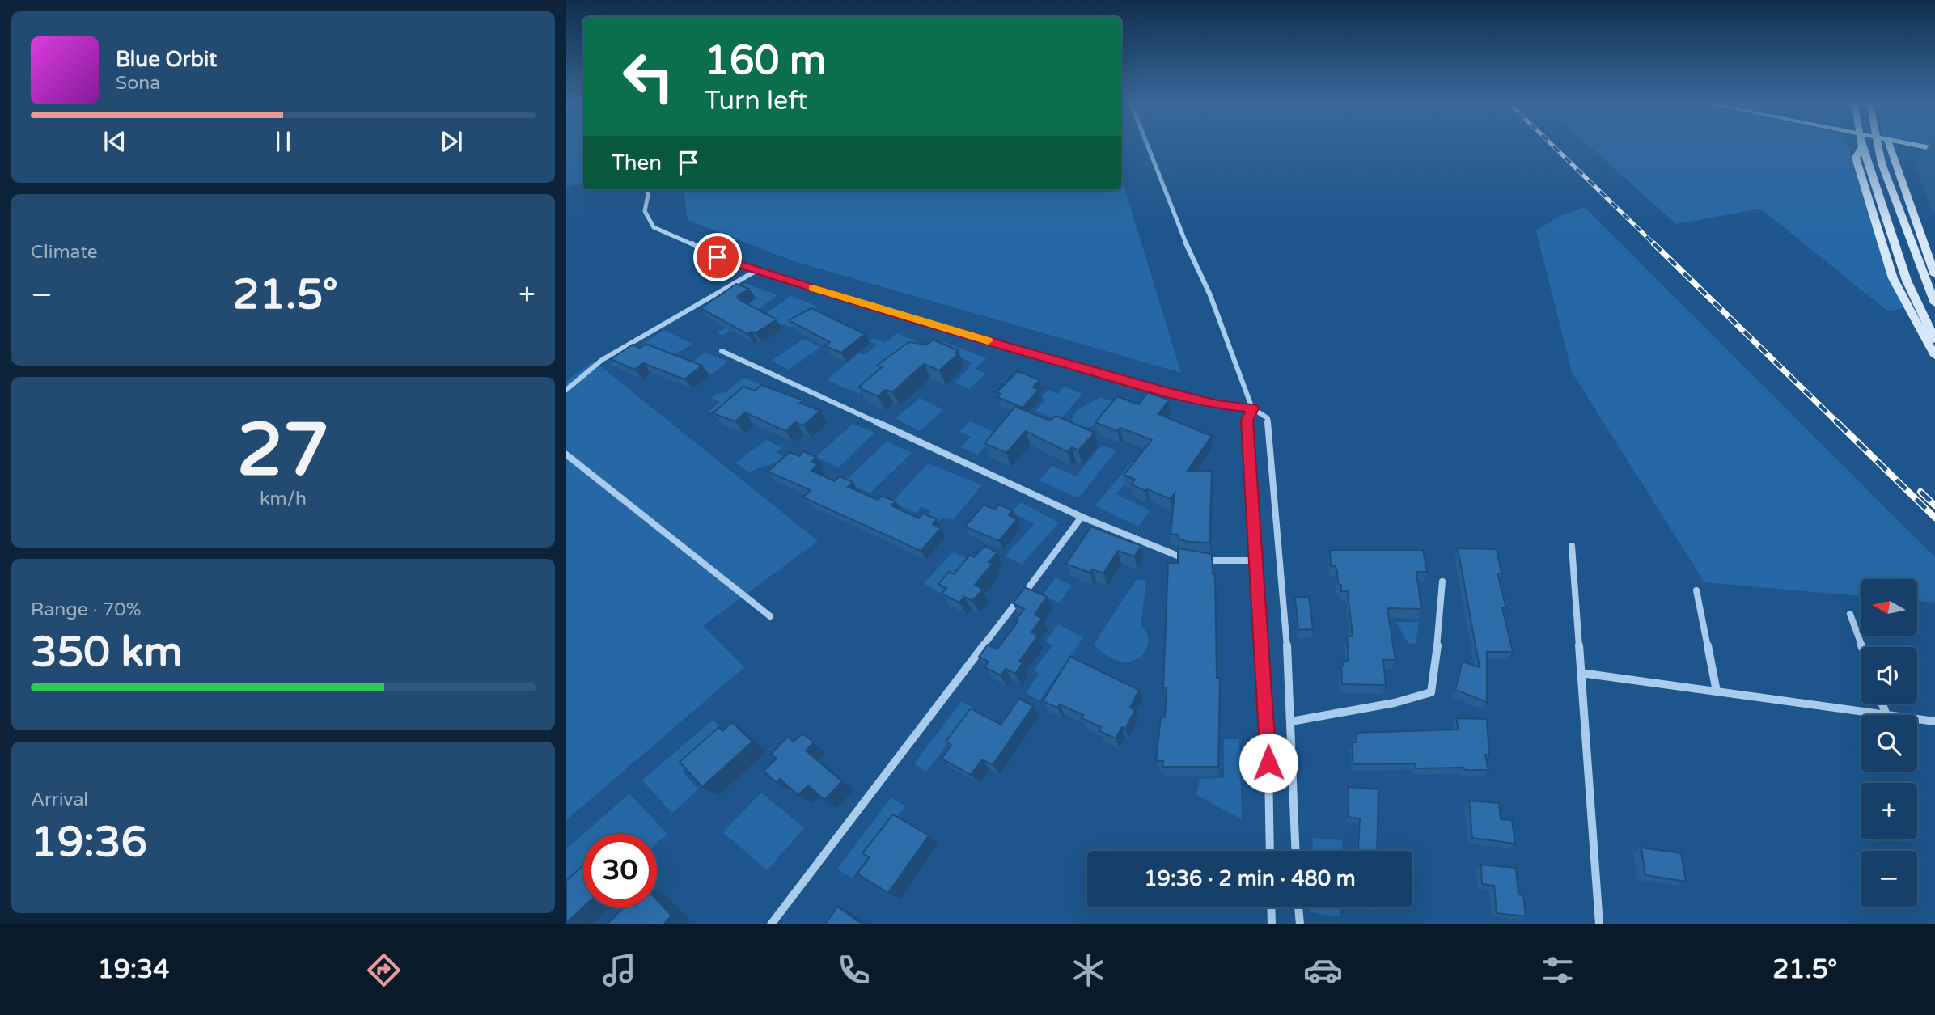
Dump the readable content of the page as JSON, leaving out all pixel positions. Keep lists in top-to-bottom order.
{
  "north": "left",
  "page": {
    "turn": ["160 m", "Turn left"],
    "song": ["Blue Orbit", "Sona"],
    "then": "Then",
    "tile": [
      "Climate",
      ["27", "km/h"],
      ["Range · 70%", "350 km"],
      ["Arrival", "19:36"]
    ],
    "heat": ["−", "21.5°", "+"],
    "map_buttons": ["+", "−"],
    "limit": "30",
    "trip": "19:36 · 2 min · 480 m",
    "tabs": ["19:34", "21.5°"]
  }
}
